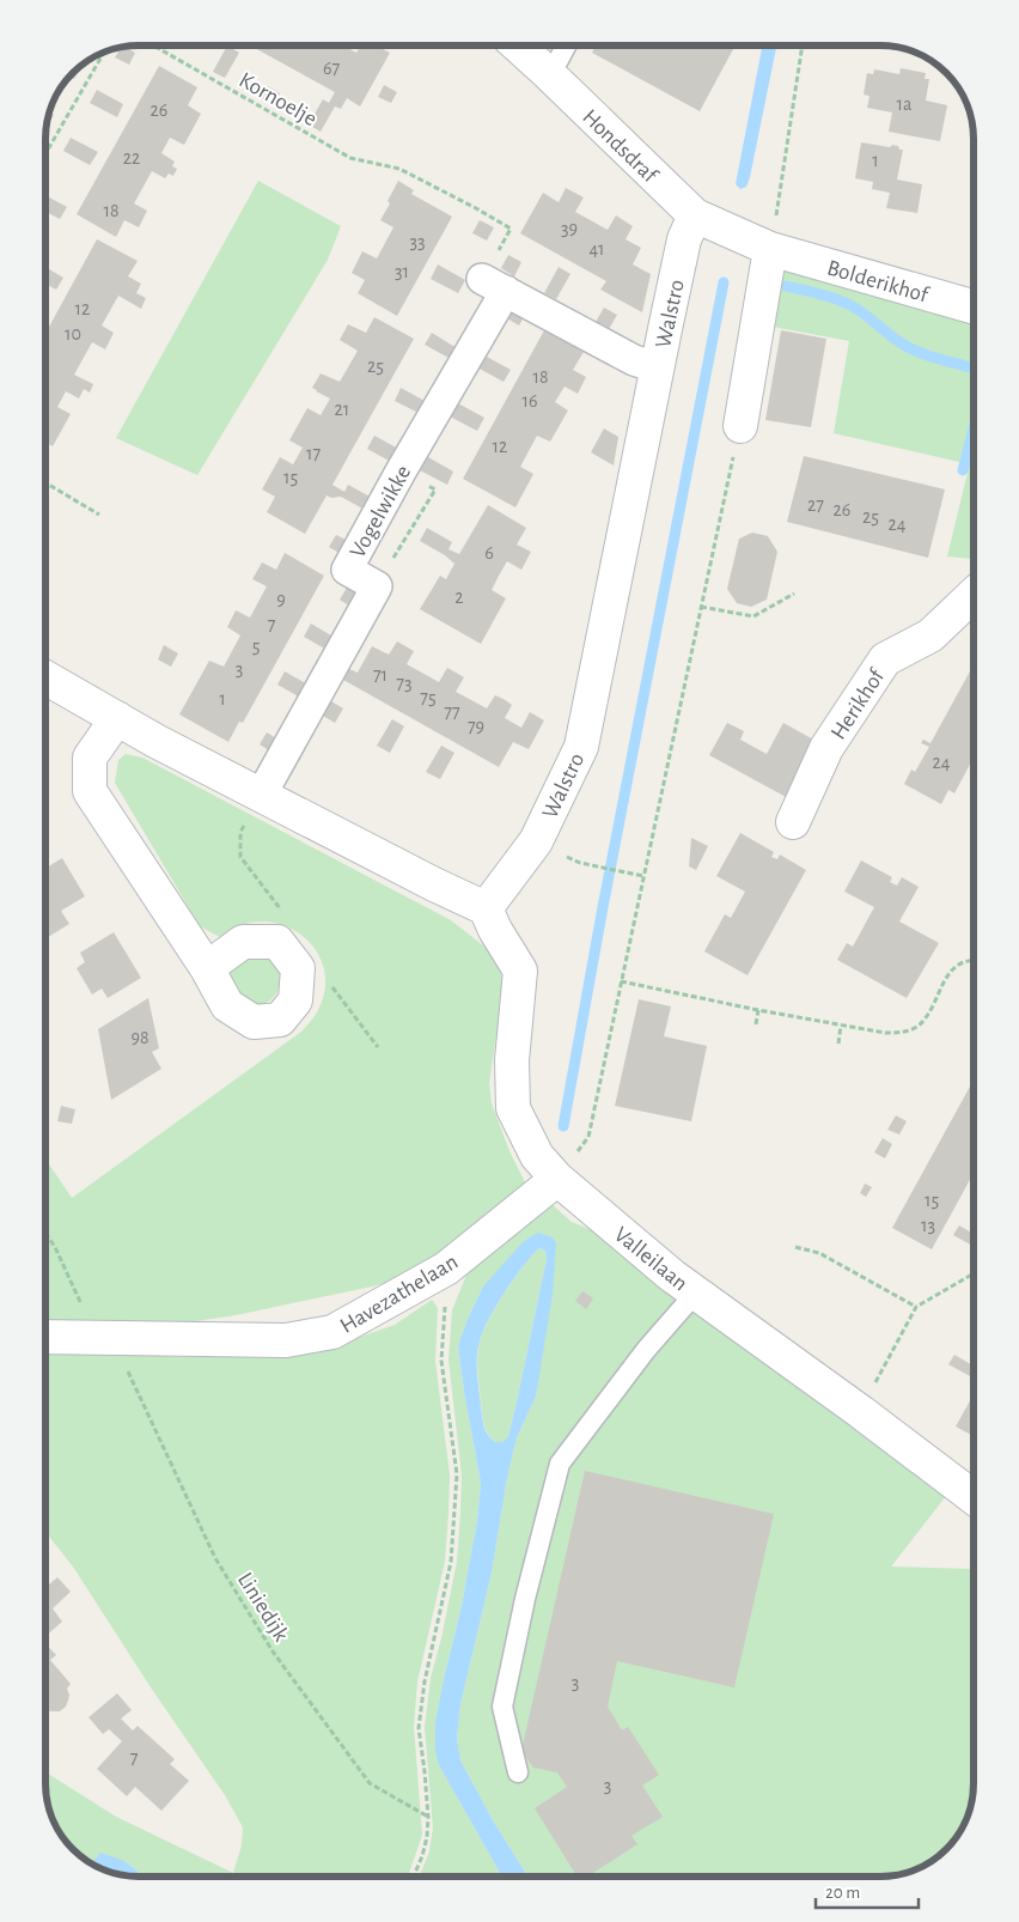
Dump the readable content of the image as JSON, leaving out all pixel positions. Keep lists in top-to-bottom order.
{
  "streets": {
    "street": [
      "Hondsdraf",
      "Bolderikhof",
      "Walstro",
      "Vogelwikke",
      "Herikhof",
      "Valleilaan",
      "Havezathelaan"
    ],
    "path": ["Kornoelje", "Liniedijk"]
  },
  "crossings": [
    ["Kornoelje", "Vogelwikke"],
    ["Hondsdraf", "Bolderikhof"],
    ["Hondsdraf", "Walstro"],
    ["Bolderikhof", "Walstro"],
    ["Walstro", "Valleilaan"],
    ["Valleilaan", "Havezathelaan"]
  ],
  "house_numbers": [
    "67",
    "1a",
    "26",
    "22",
    "1",
    "18",
    "39",
    "33",
    "41",
    "31",
    "12",
    "10",
    "25",
    "18",
    "16",
    "21",
    "12",
    "17",
    "15",
    "27",
    "26",
    "25",
    "24",
    "6",
    "2",
    "9",
    "7",
    "5",
    "3",
    "71",
    "73",
    "75",
    "1",
    "77",
    "79",
    "24",
    "98",
    "15",
    "13",
    "3",
    "7",
    "3"
  ],
  "scale_bar": "20 m"
}
